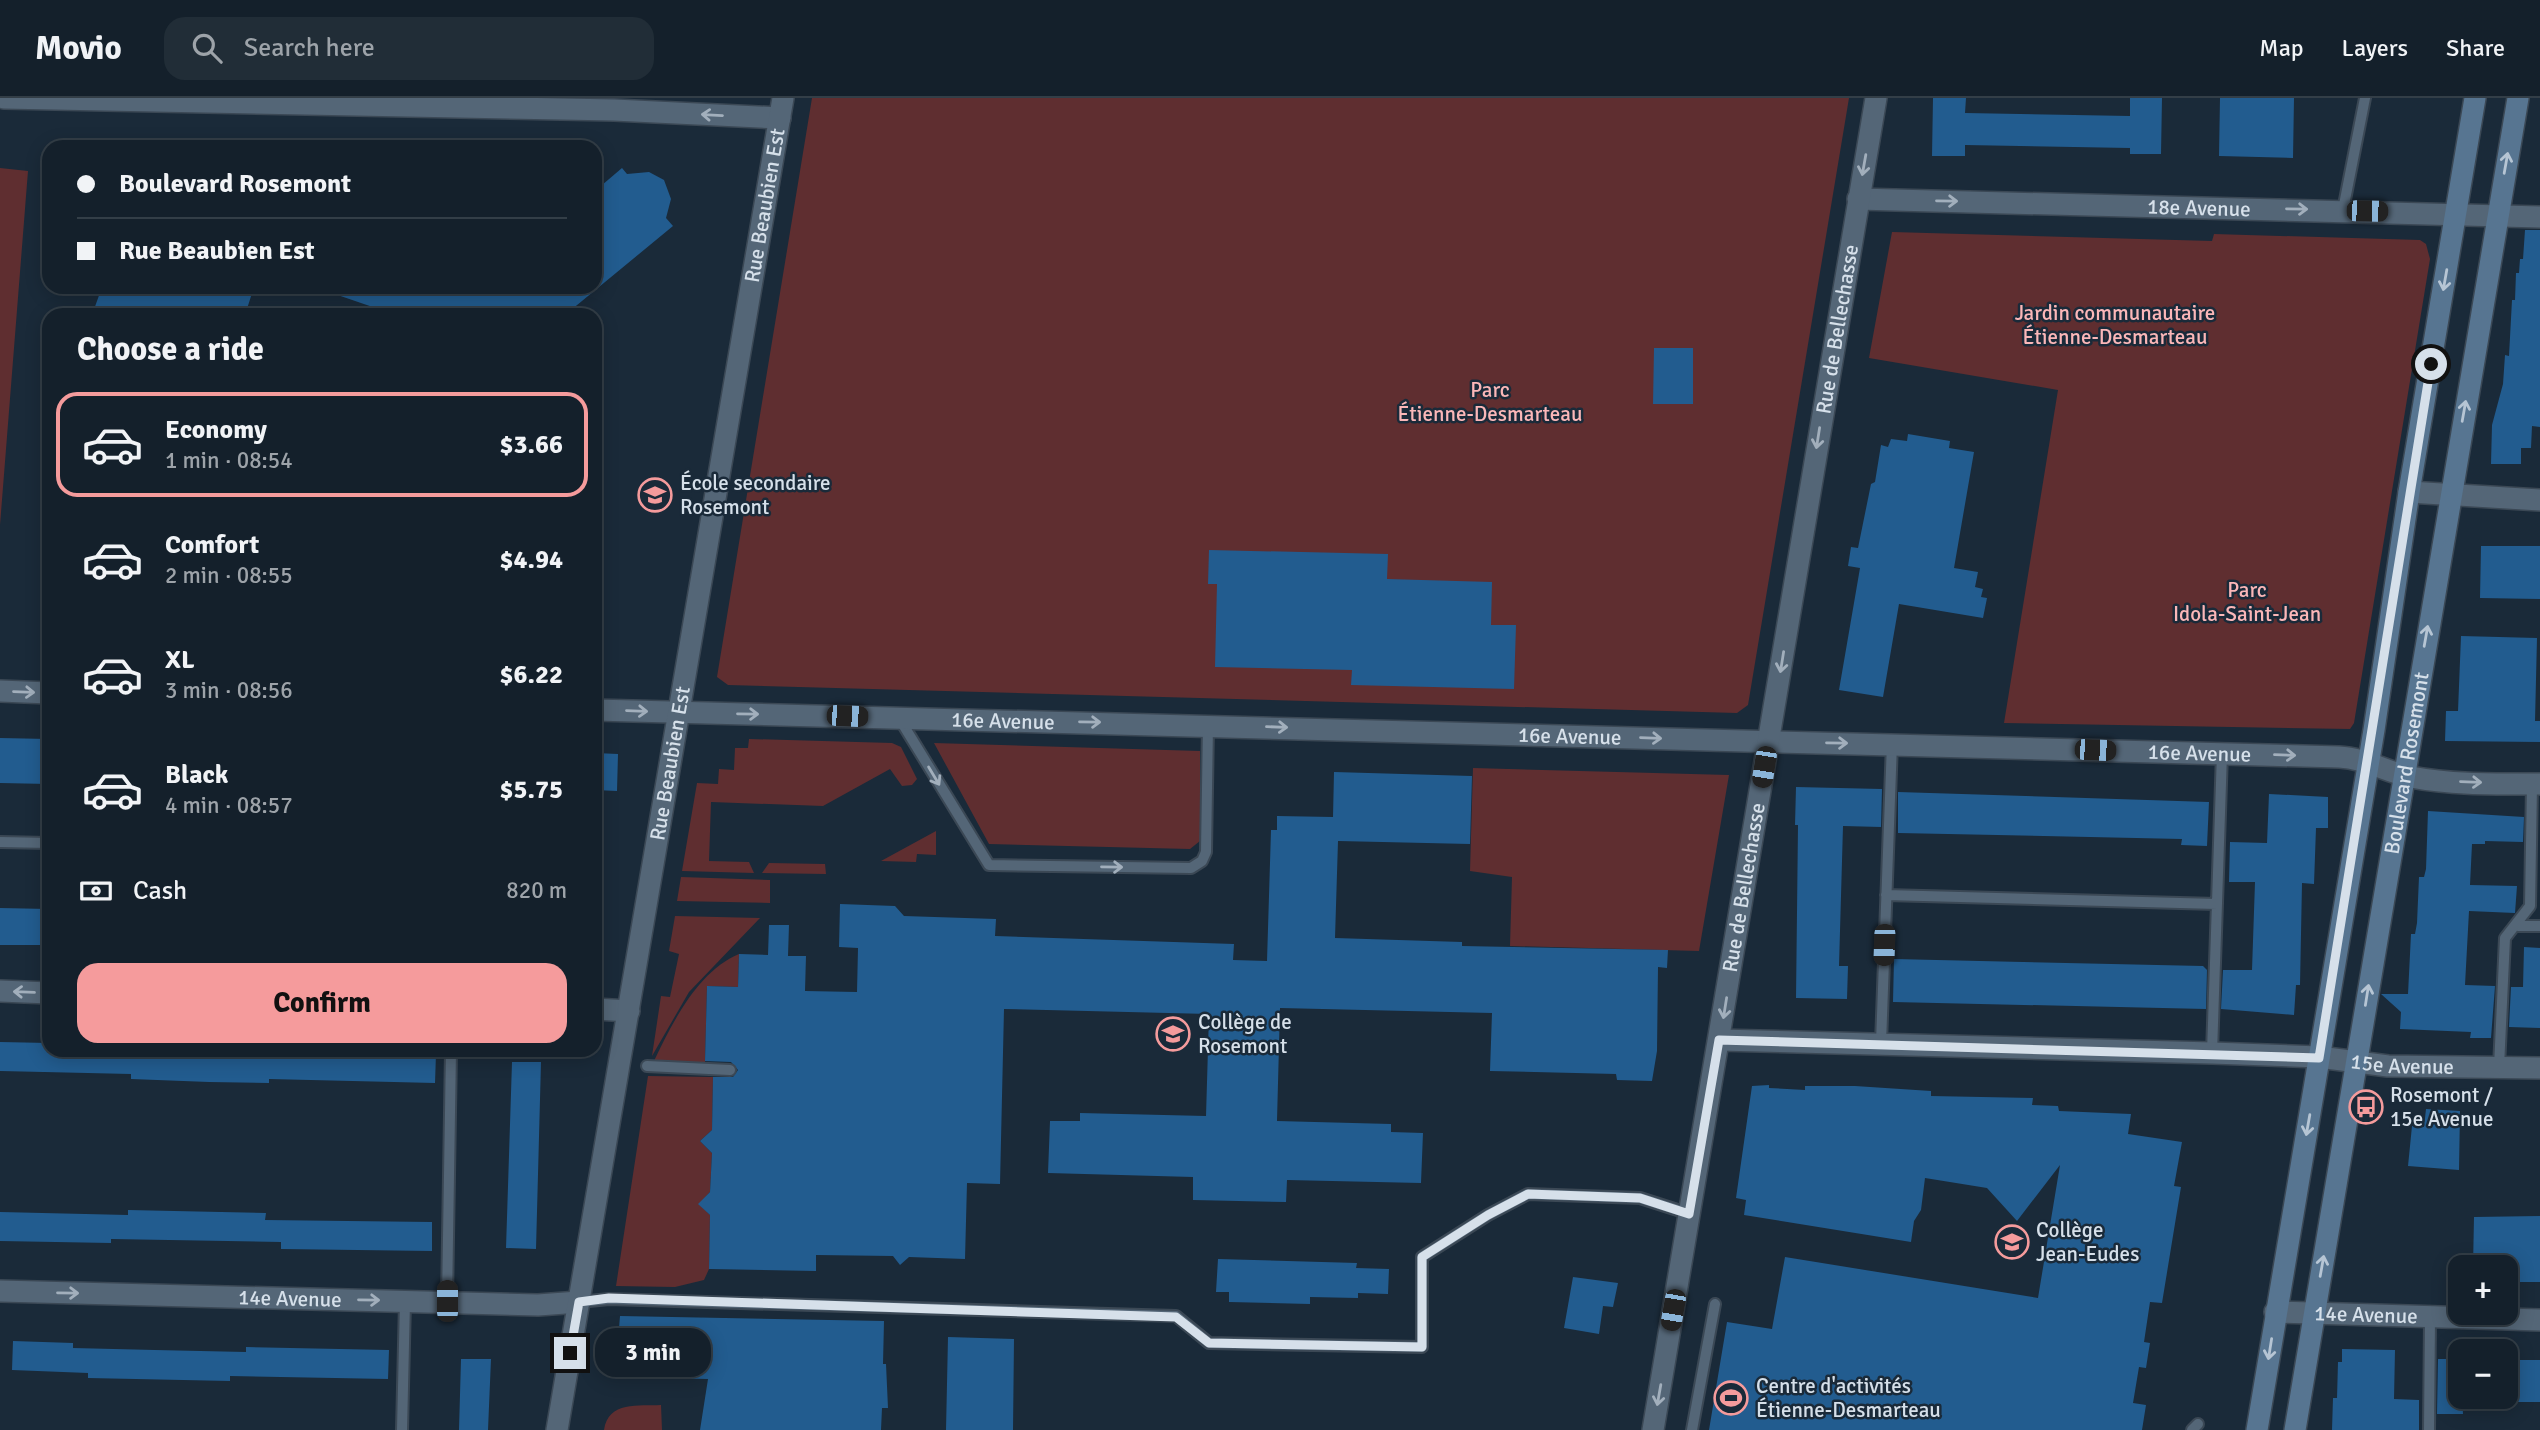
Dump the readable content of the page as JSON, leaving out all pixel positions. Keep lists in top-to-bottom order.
{
  "streets": {
    "main road": ["Boulevard Rosemont"],
    "street": [
      "Rue Beaubien Est",
      "18e Avenue",
      "Rue de Bellechasse",
      "16e Avenue",
      "15e Avenue",
      "14e Avenue"
    ]
  },
  "crossings": [
    ["Rue Beaubien Est", "16e Avenue"],
    ["Rue Beaubien Est", "14e Avenue"],
    ["18e Avenue", "Rue de Bellechasse"],
    ["18e Avenue", "Boulevard Rosemont"],
    ["Rue de Bellechasse", "16e Avenue"],
    ["Rue de Bellechasse", "15e Avenue"],
    ["16e Avenue", "Boulevard Rosemont"],
    ["Boulevard Rosemont", "15e Avenue"],
    ["Boulevard Rosemont", "14e Avenue"]
  ],
  "one_way": [
    "18e Avenue",
    "Rue de Bellechasse",
    "16e Avenue",
    "14e Avenue"
  ],
  "parks": ["Jardin communautaire Étienne-Desmarteau", "Parc Étienne-Desmarteau", "Parc Idola-Saint-Jean"],
  "places": {
    "school or university": ["École secondaire Rosemont", "Collège de Rosemont", "Collège Jean-Eudes"],
    "bus stop": ["Rosemont / 15e Avenue"],
    "sports": ["Centre d'activités Étienne-Desmarteau"]
  },
  "page": {
    "header": "Movio",
    "search": "Search here",
    "nav": ["Map", "Layers", "Share"],
    "banner": ["Boulevard Rosemont", "Rue Beaubien Est"],
    "heading": "Choose a ride",
    "list": [
      {
        "name": "Economy",
        "note": "1 min · 08:54",
        "value": "$3.66"
      },
      {
        "name": "Comfort",
        "note": "2 min · 08:55",
        "value": "$4.94"
      },
      {
        "name": "XL",
        "note": "3 min · 08:56",
        "value": "$6.22"
      },
      {
        "name": "Black",
        "note": "4 min · 08:57",
        "value": "$5.75"
      }
    ],
    "pay": ["Cash", "820 m"],
    "buttons": "Confirm",
    "map_buttons": ["+", "−"],
    "bubble": "3 min"
  }
}
